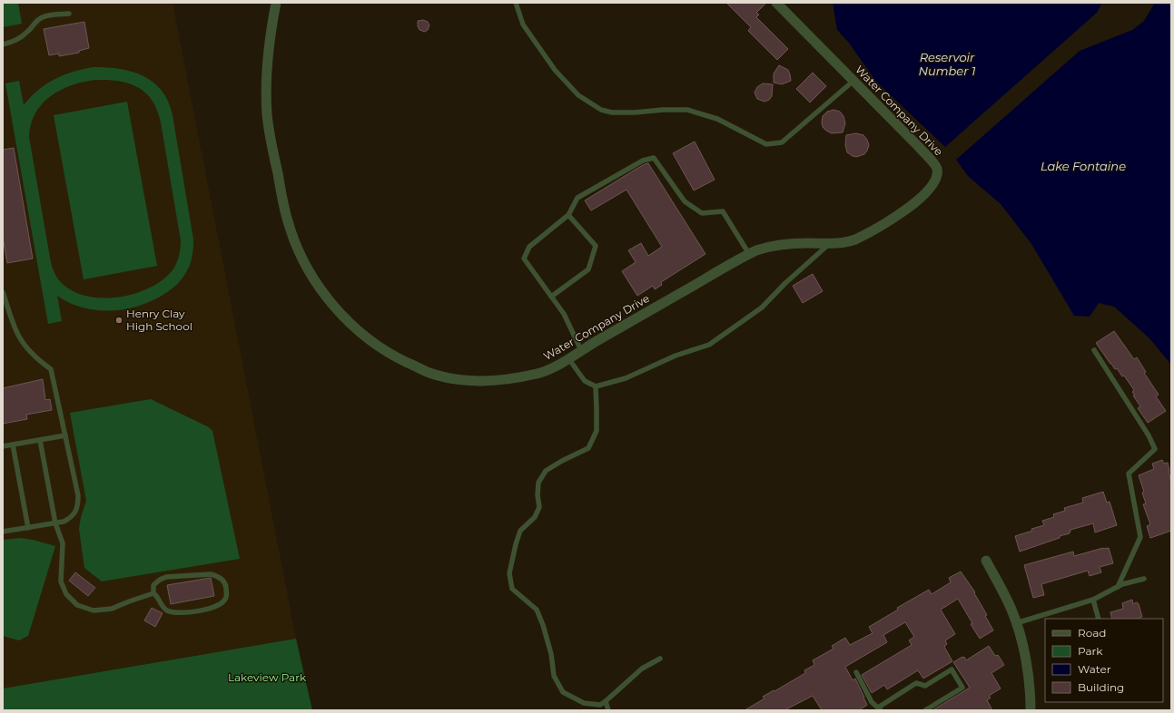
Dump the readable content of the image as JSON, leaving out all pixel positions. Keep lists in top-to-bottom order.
{
  "streets": {
    "street": ["Water Company Drive"]
  },
  "water": ["Reservoir Number 1", "Lake Fontaine"],
  "parks": ["Lakeview Park"],
  "places": ["Henry Clay High School"],
  "legend": [
    "Road",
    "Park",
    "Water",
    "Building"
  ]
}
